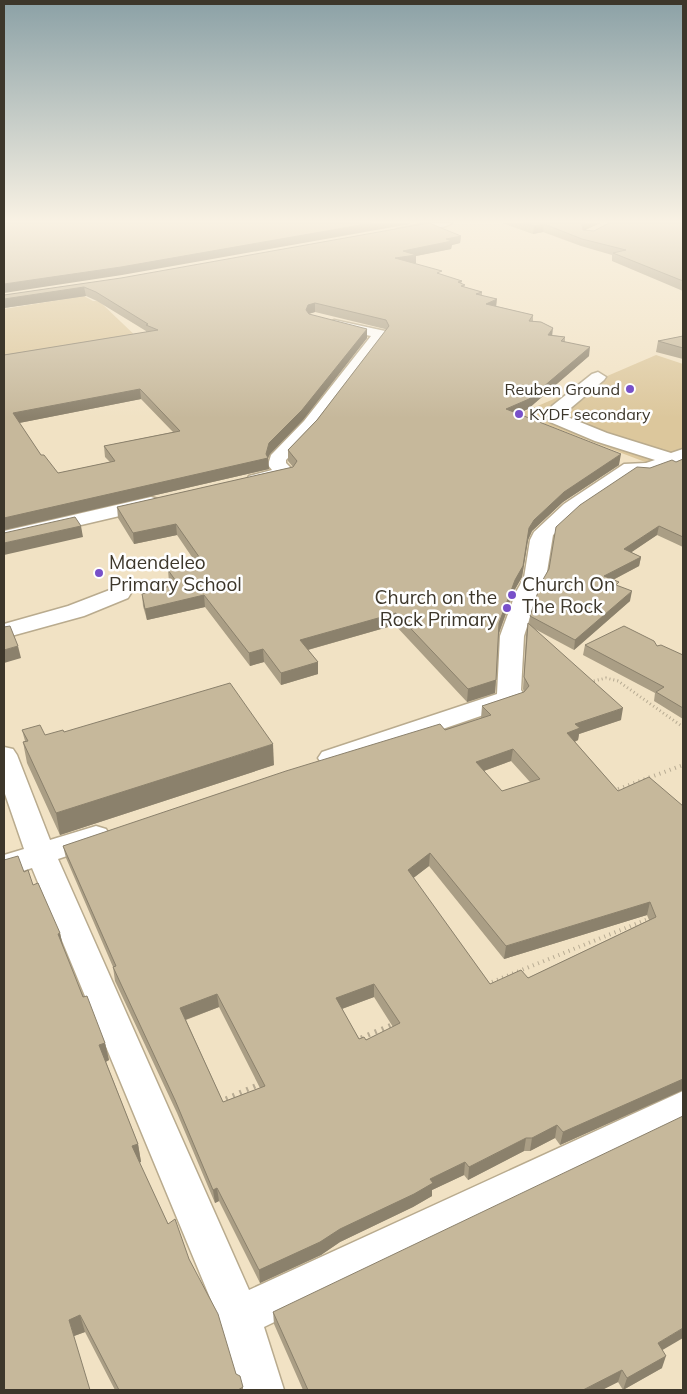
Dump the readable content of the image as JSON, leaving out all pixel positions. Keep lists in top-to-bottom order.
{
  "places": [
    "Reuben Ground",
    "KYDF secondary",
    "Maendeleo Primary School",
    "Church On The Rock",
    "Church on the Rock Primary"
  ]
}
